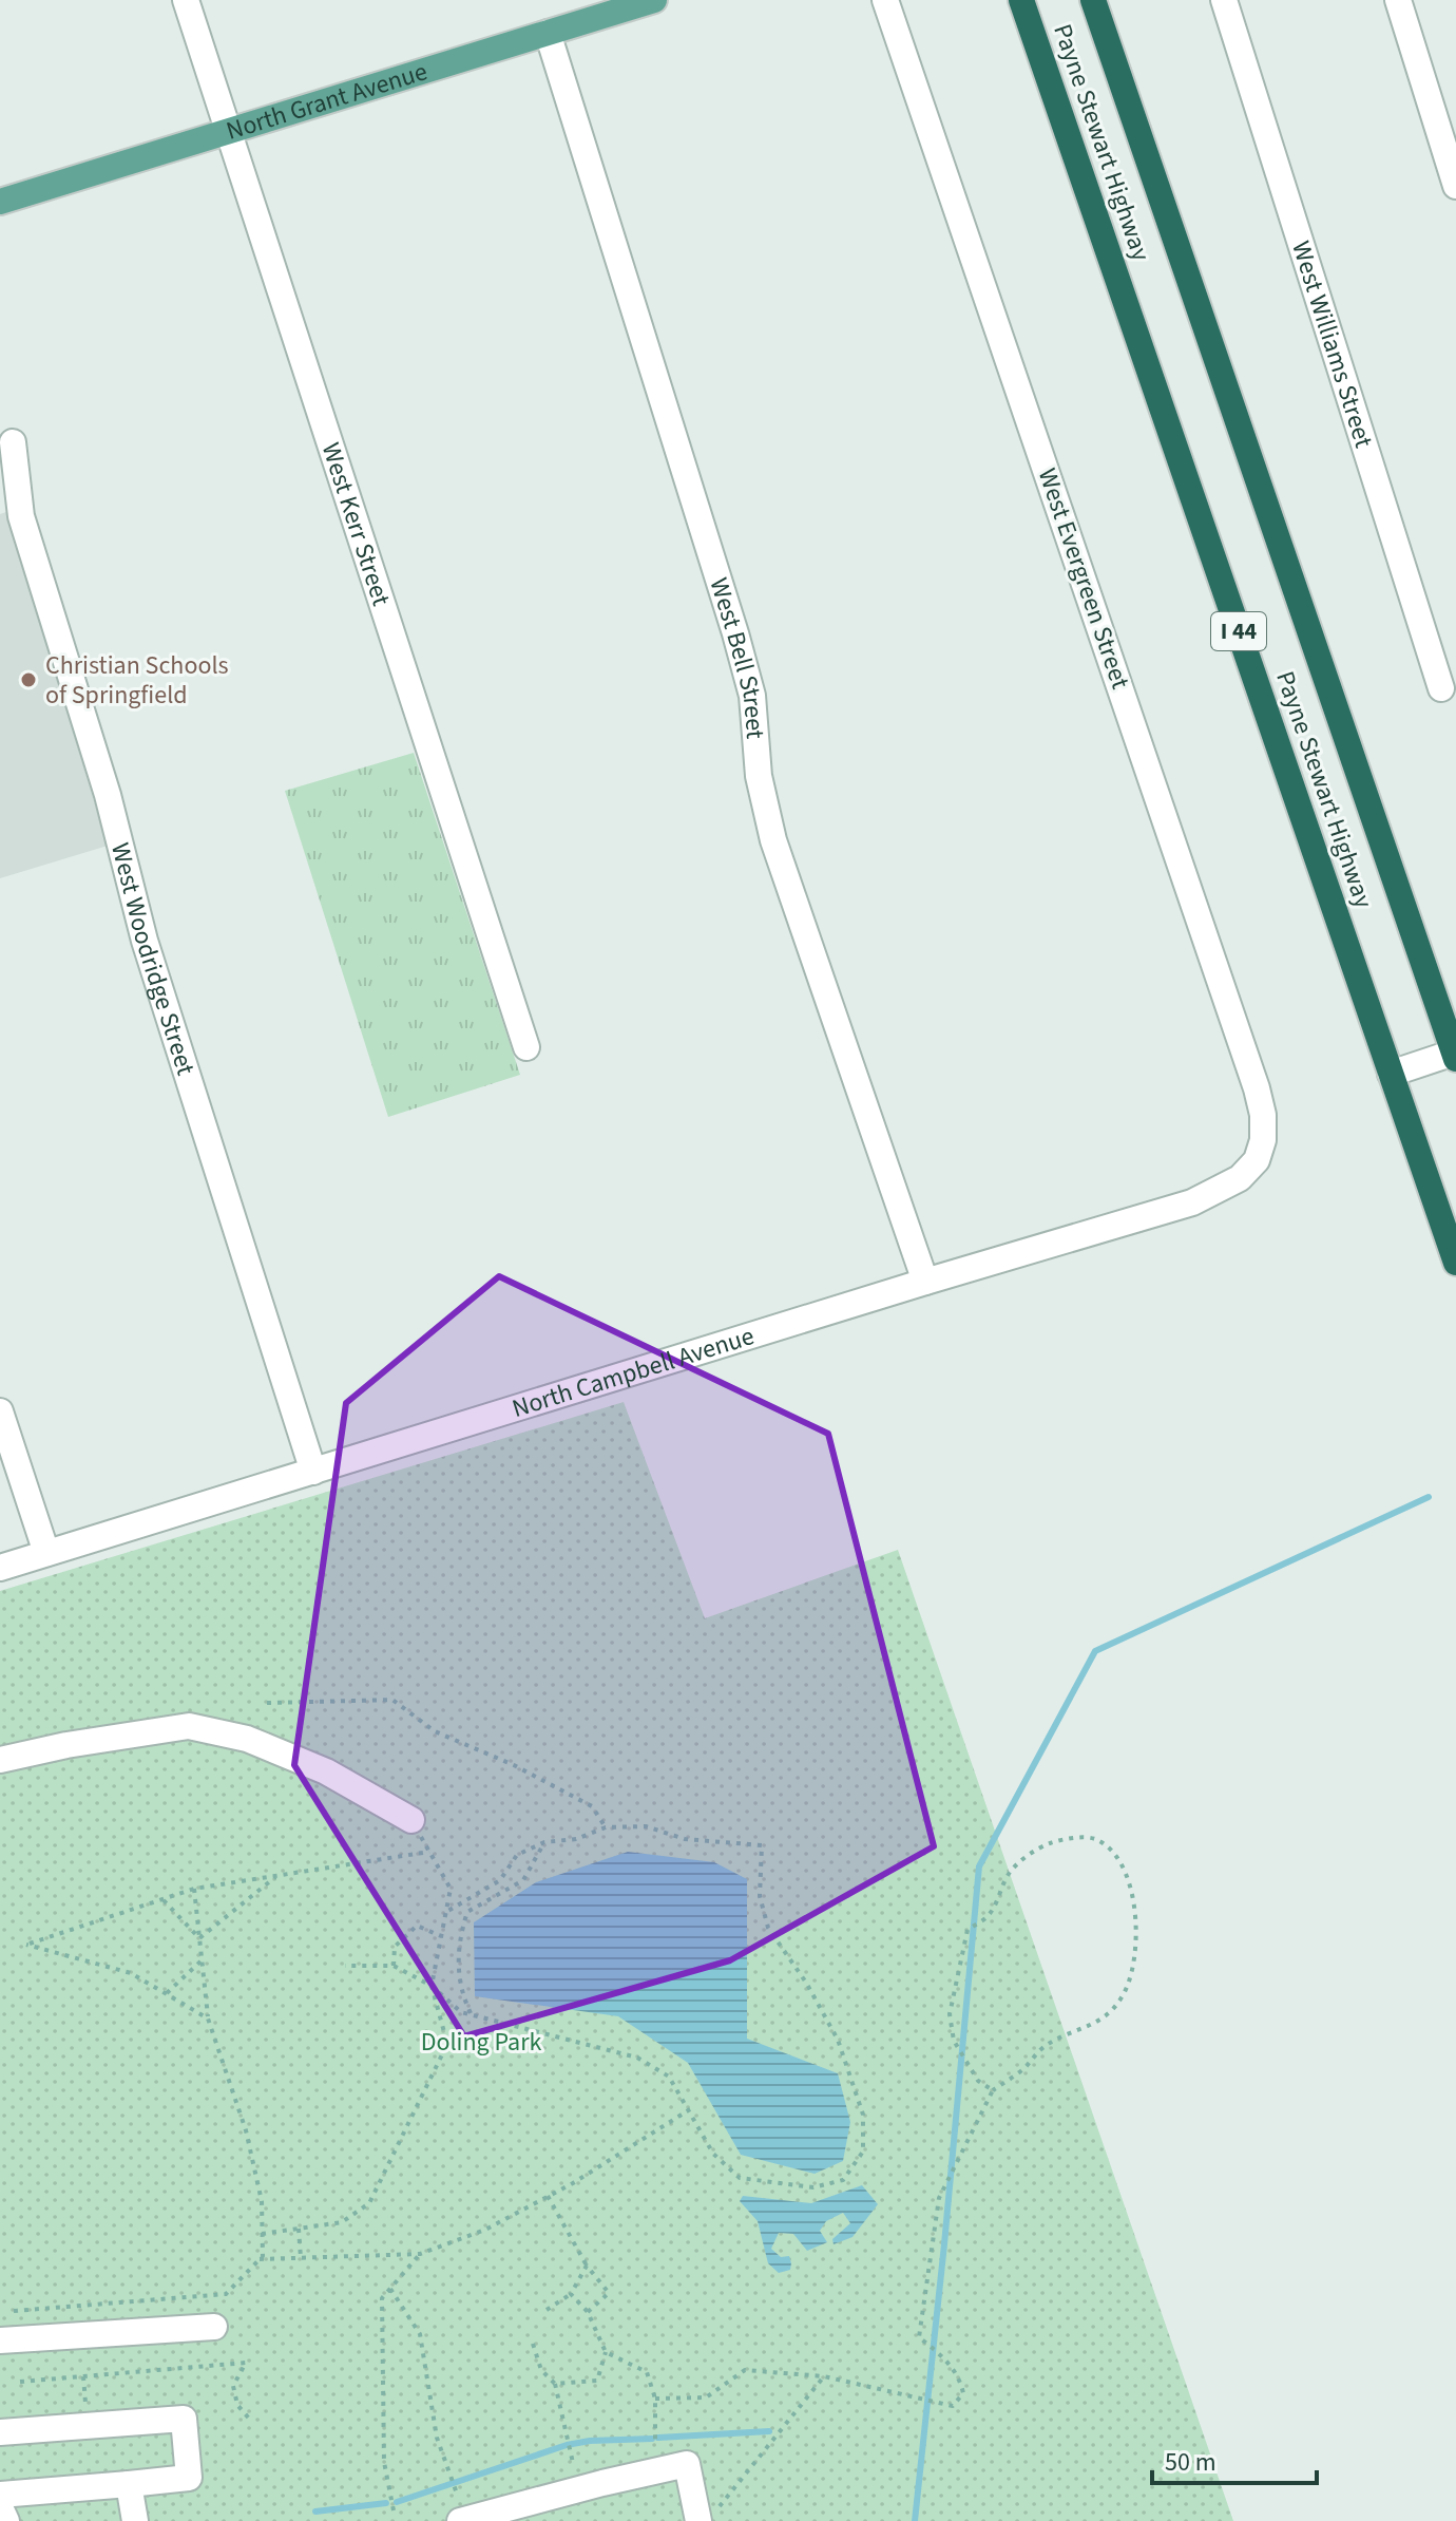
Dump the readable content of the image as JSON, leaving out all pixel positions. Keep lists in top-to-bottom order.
{
  "streets": {
    "highway": ["Payne Stewart Highway", "I 44"],
    "main road": ["North Grant Avenue"],
    "street": [
      "West Williams Street",
      "West Kerr Street",
      "West Evergreen Street",
      "West Bell Street",
      "West Woodridge Street",
      "North Campbell Avenue"
    ]
  },
  "crossings": [
    ["North Grant Avenue", "West Kerr Street"],
    ["North Grant Avenue", "West Bell Street"],
    ["West Evergreen Street", "North Campbell Avenue"],
    ["West Bell Street", "North Campbell Avenue"],
    ["West Woodridge Street", "North Campbell Avenue"]
  ],
  "parks": ["Doling Park"],
  "places": ["Christian Schools of Springfield"],
  "scale_bar": "50 m"
}
